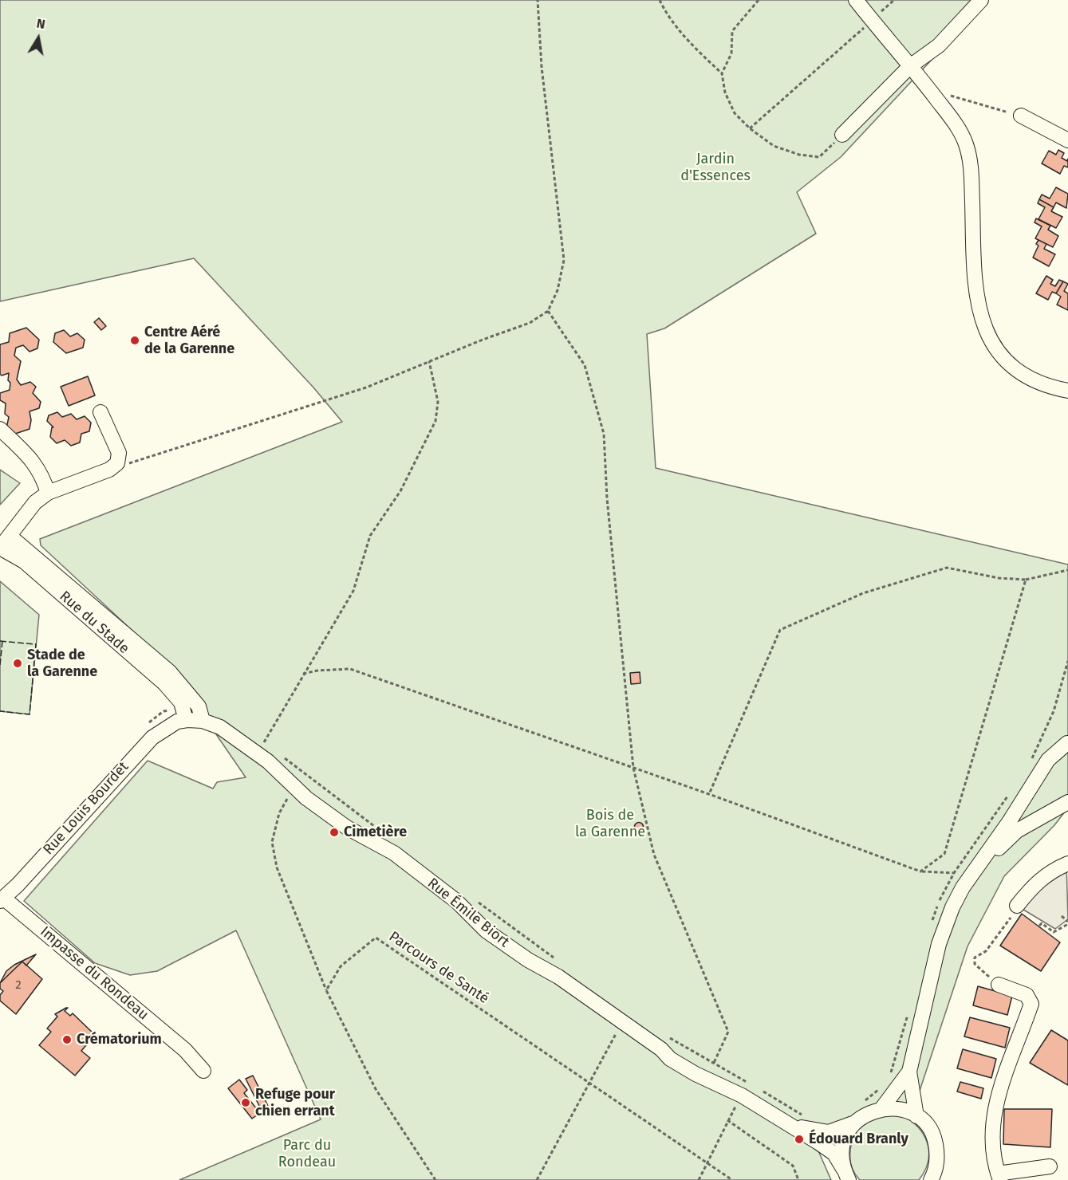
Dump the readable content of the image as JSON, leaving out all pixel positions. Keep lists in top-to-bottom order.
{
  "streets": {
    "street": [
      "Rue du Stade",
      "Rue Louis Bourdet",
      "Rue Émile Biort",
      "Impasse du Rondeau"
    ],
    "path": ["Parcours de Santé"]
  },
  "crossings": [
    ["Rue du Stade", "Rue Louis Bourdet"],
    ["Rue du Stade", "Rue Émile Biort"],
    ["Rue Louis Bourdet", "Rue Émile Biort"],
    ["Rue Louis Bourdet", "Impasse du Rondeau"]
  ],
  "parks": ["Jardin d'Essences", "Bois de la Garenne", "Parc du Rondeau"],
  "places": [
    "Centre Aéré de la Garenne",
    "Stade de la Garenne",
    "Cimetière",
    "Crématorium",
    "Refuge pour chien errant",
    "Édouard Branly"
  ],
  "house_numbers": ["2"],
  "north": "top"
}
